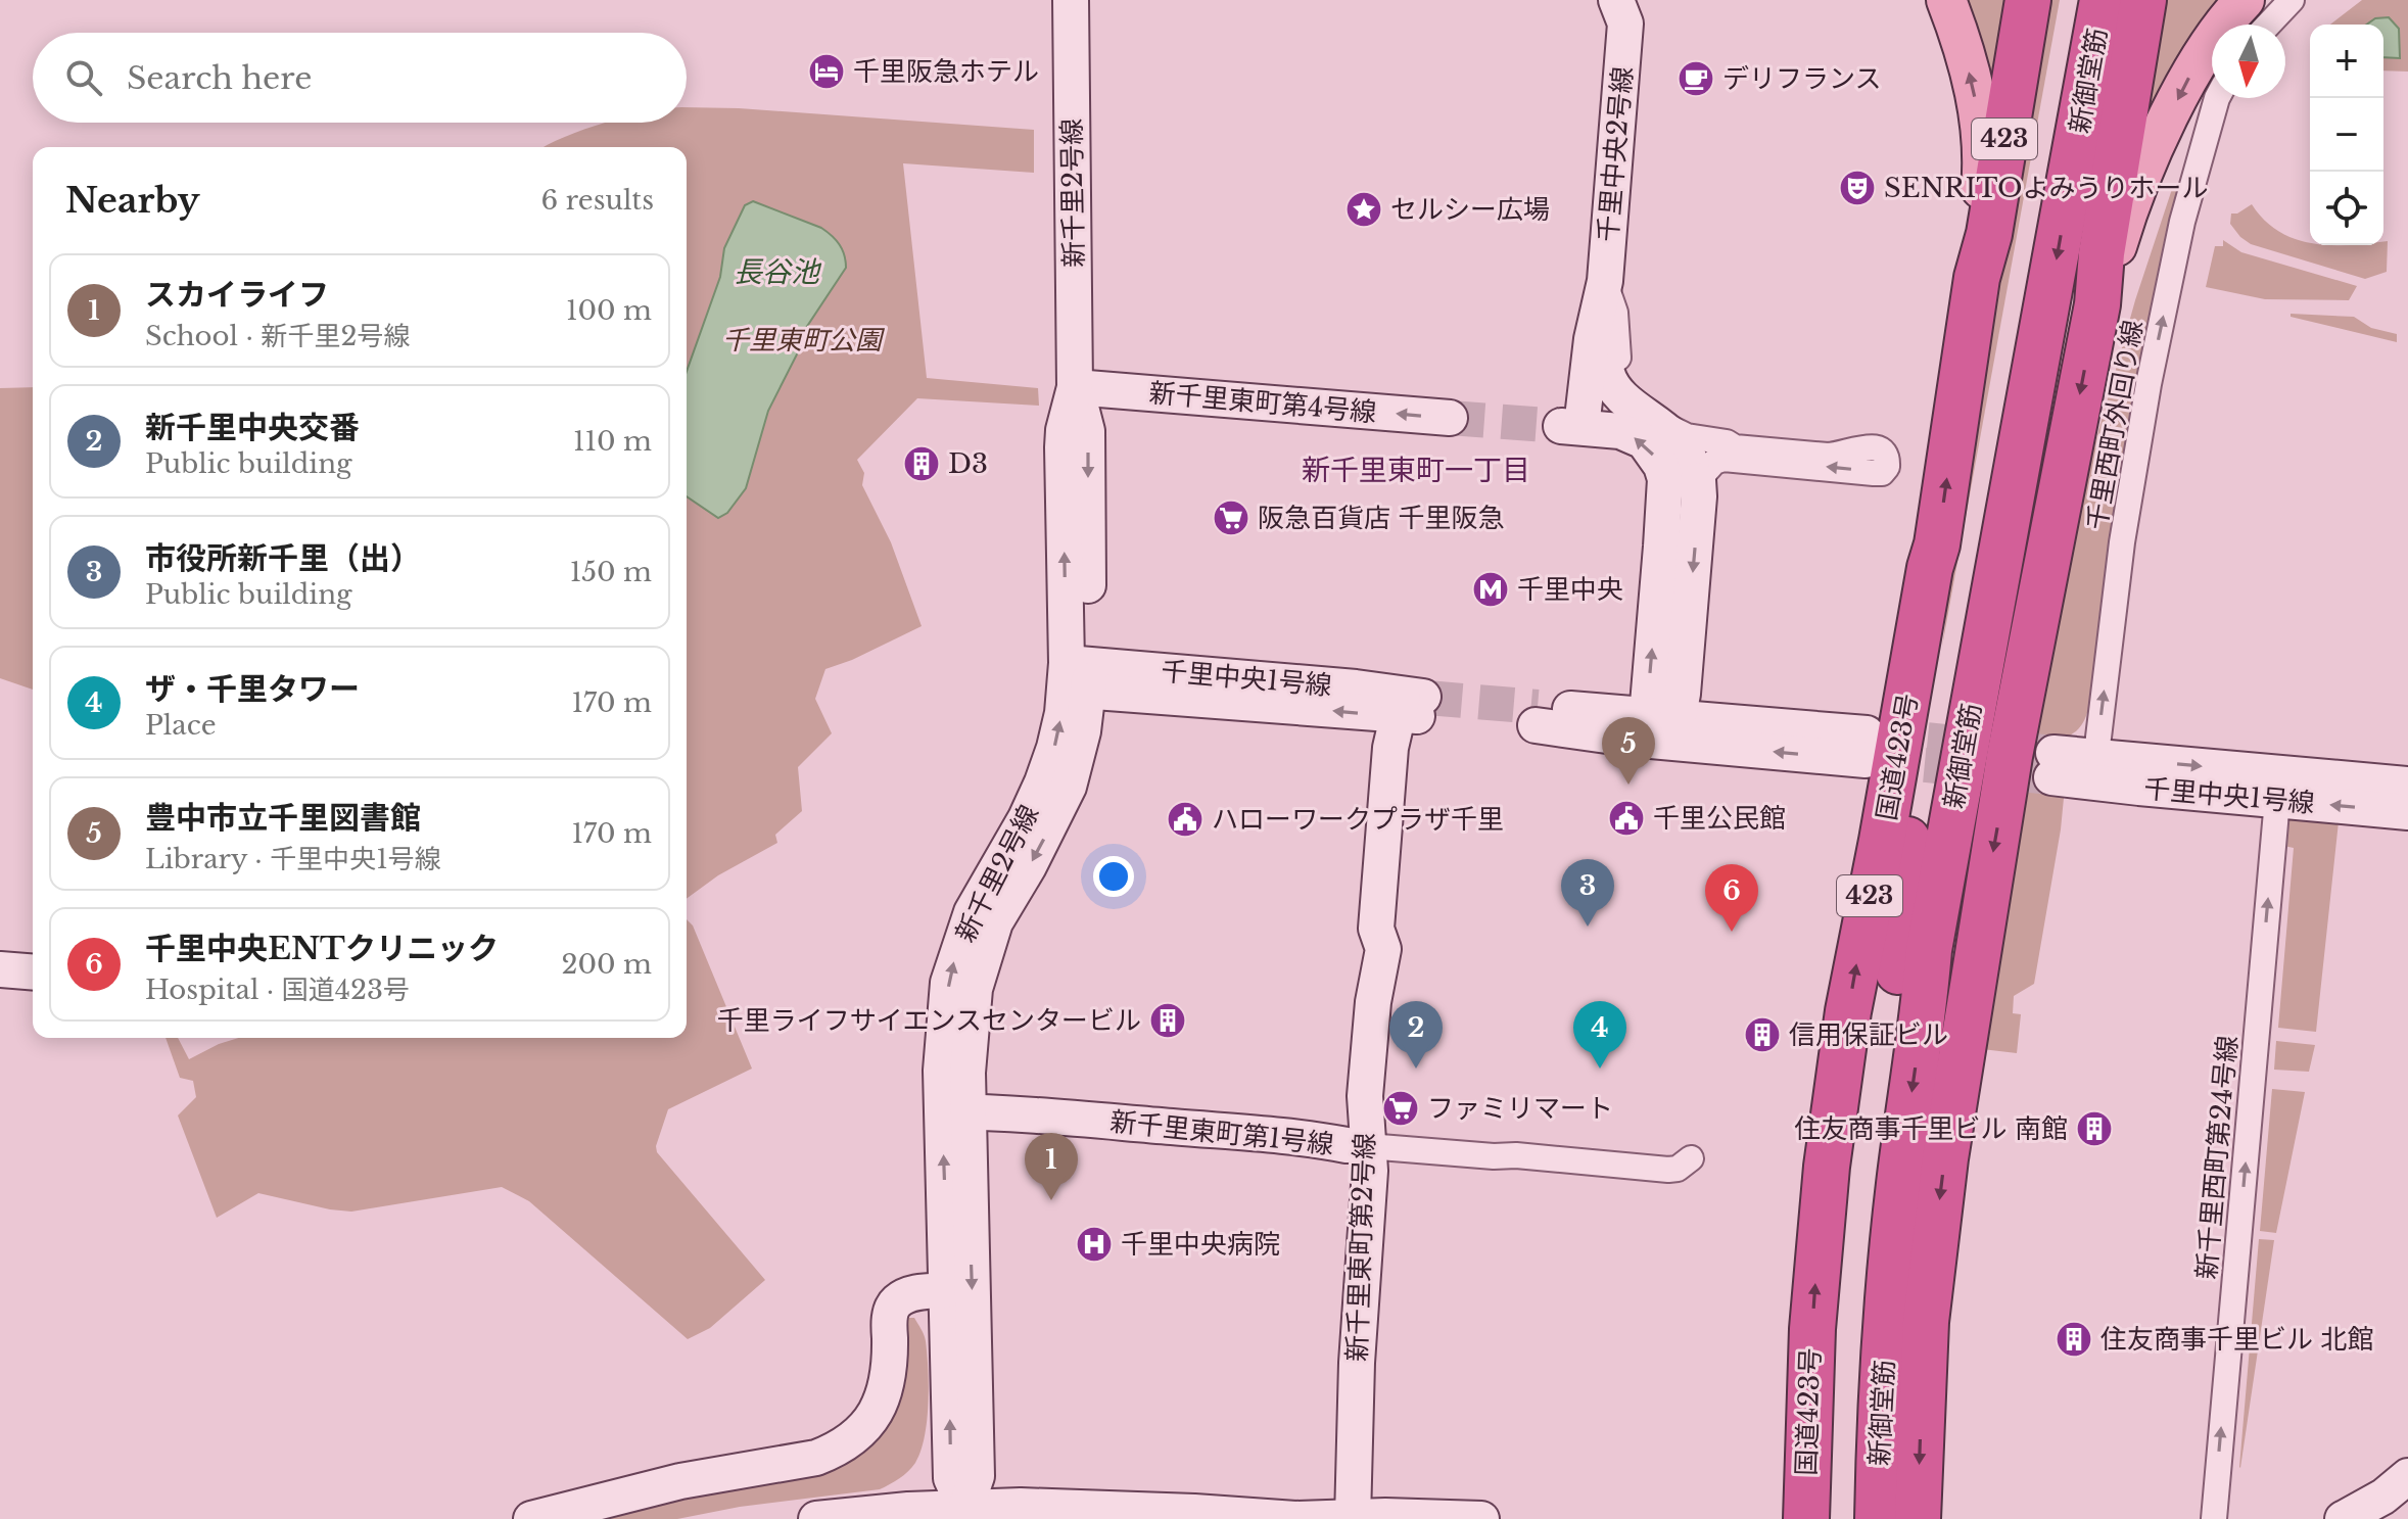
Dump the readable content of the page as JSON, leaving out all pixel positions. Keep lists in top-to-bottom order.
{
  "streets": {
    "highway": ["新御堂筋", "423", "国道423号"],
    "street": [
      "千里中央2号線",
      "新千里2号線",
      "新千里東町第4号線",
      "千里西町外回り線",
      "千里中央1号線",
      "新千里東町第1号線",
      "新千里西町第24号線",
      "新千里東町第2号線"
    ]
  },
  "crossings": [
    ["新千里2号線", "新千里東町第4号線"],
    ["新千里2号線", "千里中央1号線"],
    ["新千里2号線", "新千里東町第1号線"],
    ["千里西町外回り線", "千里中央1号線"],
    ["千里中央1号線", "新千里西町第24号線"],
    ["千里中央1号線", "新千里東町第2号線"],
    ["新千里東町第1号線", "新千里東町第2号線"]
  ],
  "one_way": ["新千里東町第4号線", "千里西町外回り線", "新千里西町第24号線"],
  "districts": ["新千里東町一丁目"],
  "water": ["長谷池"],
  "parks": ["千里東町公園"],
  "places": {
    "hotel": ["千里阪急ホテル"],
    "cafe": ["デリフランス"],
    "theatre": ["SENRITOよみうりホール"],
    "place": ["セルシー広場"],
    "building": [
      "D3",
      "千里ライフサイエンスセンタービル",
      "信用保証ビル",
      "住友商事千里ビル 南館",
      "住友商事千里ビル 北館"
    ],
    "supermarket": ["阪急百貨店 千里阪急", "ファミリマート"],
    "metro station": ["千里中央"],
    "public building": ["千里公民館", "ハローワークプラザ千里"],
    "hospital": ["千里中央病院"]
  },
  "north": "bottom",
  "page": {
    "map_buttons": ["+", "−"],
    "search": "Search here",
    "heading": ["Nearby", "6 results"],
    "list": [
      {
        "mark": "1",
        "name": "スカイライフ",
        "note": "School · 新千里2号線",
        "value": "100 m"
      },
      {
        "mark": "2",
        "name": "新千里中央交番",
        "note": "Public building",
        "value": "110 m"
      },
      {
        "mark": "3",
        "name": "市役所新千里（出）",
        "note": "Public building",
        "value": "150 m"
      },
      {
        "mark": "4",
        "name": "ザ・千里タワー",
        "note": "Place",
        "value": "170 m"
      },
      {
        "mark": "5",
        "name": "豊中市立千里図書館",
        "note": "Library · 千里中央1号線",
        "value": "170 m"
      },
      {
        "mark": "6",
        "name": "千里中央ENTクリニック",
        "note": "Hospital · 国道423号",
        "value": "200 m"
      }
    ],
    "pins": [
      "5",
      "3",
      "6",
      "2",
      "4",
      "1"
    ]
  }
}
